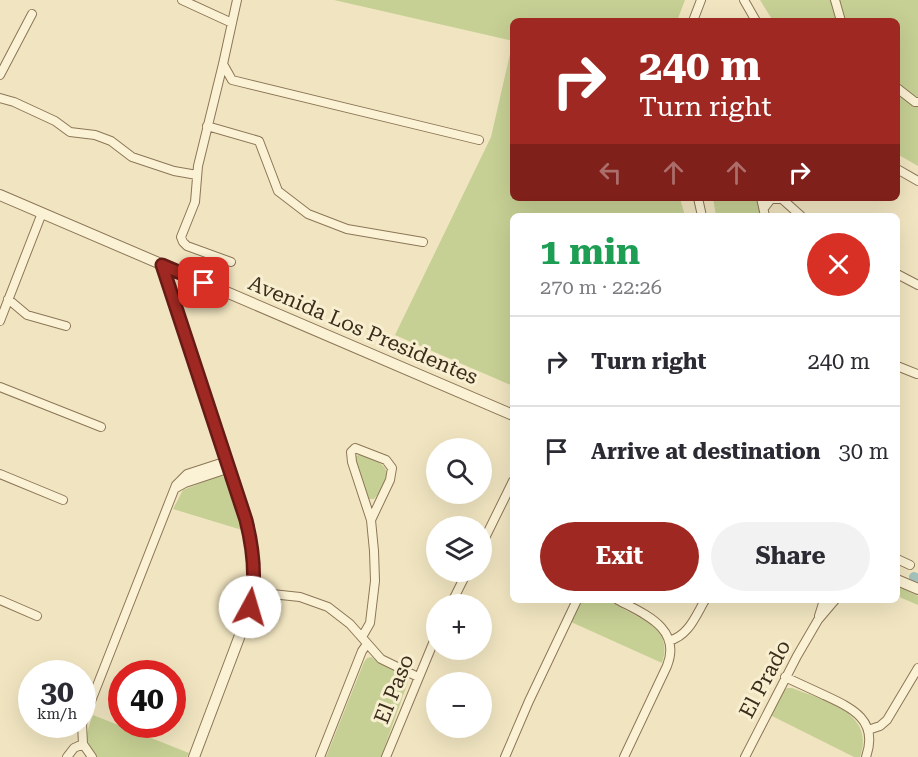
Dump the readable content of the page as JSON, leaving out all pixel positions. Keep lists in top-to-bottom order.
{
  "streets": {
    "street": ["Avenida Los Presidentes", "El Prado", "El Paso"]
  },
  "page": {
    "turn": ["240 m", "Turn right"],
    "heading": ["1 min", "270 m · 22:26"],
    "list": [
      {
        "name": "Turn right",
        "value": "240 m"
      },
      {
        "name": "Arrive at destination",
        "value": "30 m"
      }
    ],
    "map_buttons": ["+", "−"],
    "buttons": ["Exit", "Share"],
    "speed": "30 km/h",
    "limit": "40"
  }
}
